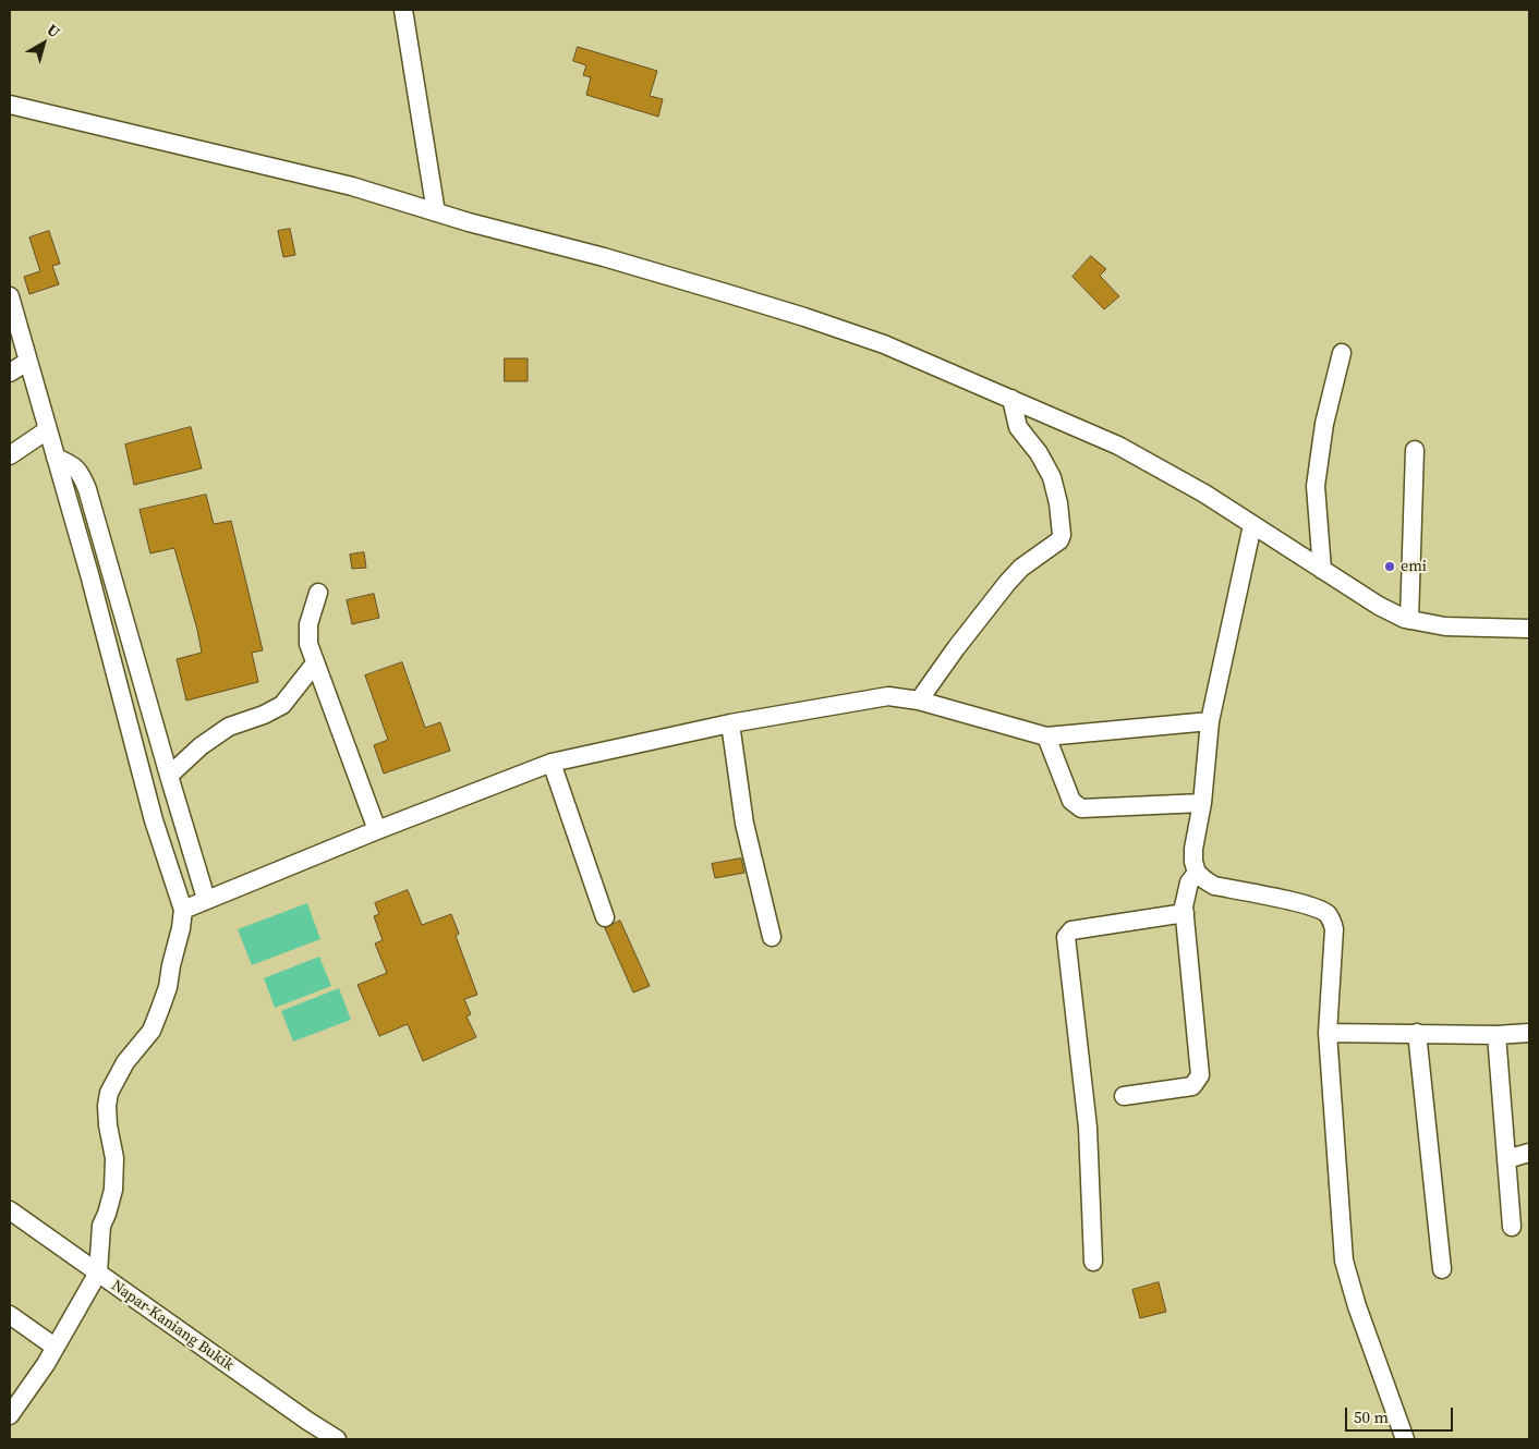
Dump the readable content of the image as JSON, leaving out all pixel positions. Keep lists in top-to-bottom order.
{
  "streets": {
    "street": ["Napar-Kaniang Bukik"]
  },
  "places": ["emi"],
  "scale_bar": "50 m",
  "north": "top right"
}
